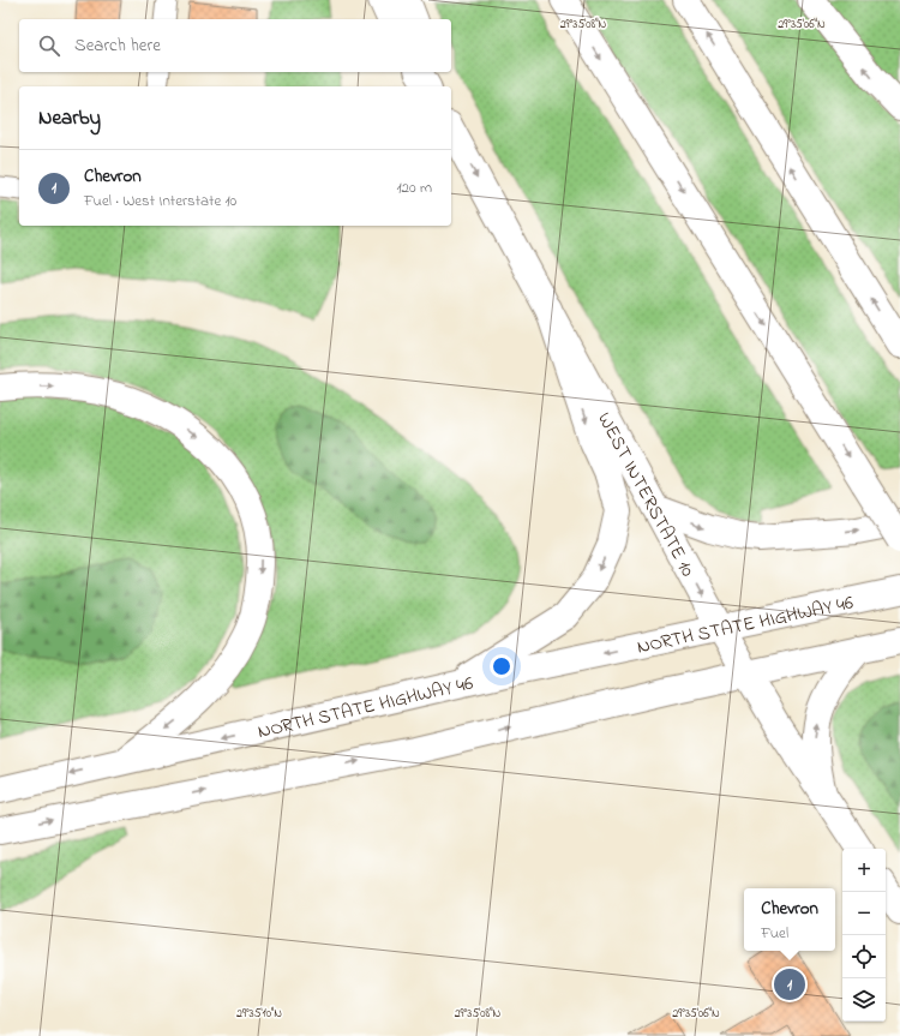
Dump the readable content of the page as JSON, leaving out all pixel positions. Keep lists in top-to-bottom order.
{
  "streets": {
    "main road": ["WEST INTERSTATE 10", "NORTH STATE HIGHWAY 46"]
  },
  "crossings": [
    ["WEST INTERSTATE 10", "NORTH STATE HIGHWAY 46"]
  ],
  "page": {
    "search": "Search here",
    "heading": "Nearby",
    "list": [
      {
        "mark": "1",
        "name": "Chevron",
        "note": "Fuel · West Interstate 10",
        "value": "120 m"
      }
    ],
    "map_buttons": ["+", "−"],
    "popup": ["Chevron", "Fuel"],
    "pins": "1"
  },
  "coordinates": ["29°35'08\"N", "29°35'06\"N", "29°35'10\"N"]
}
